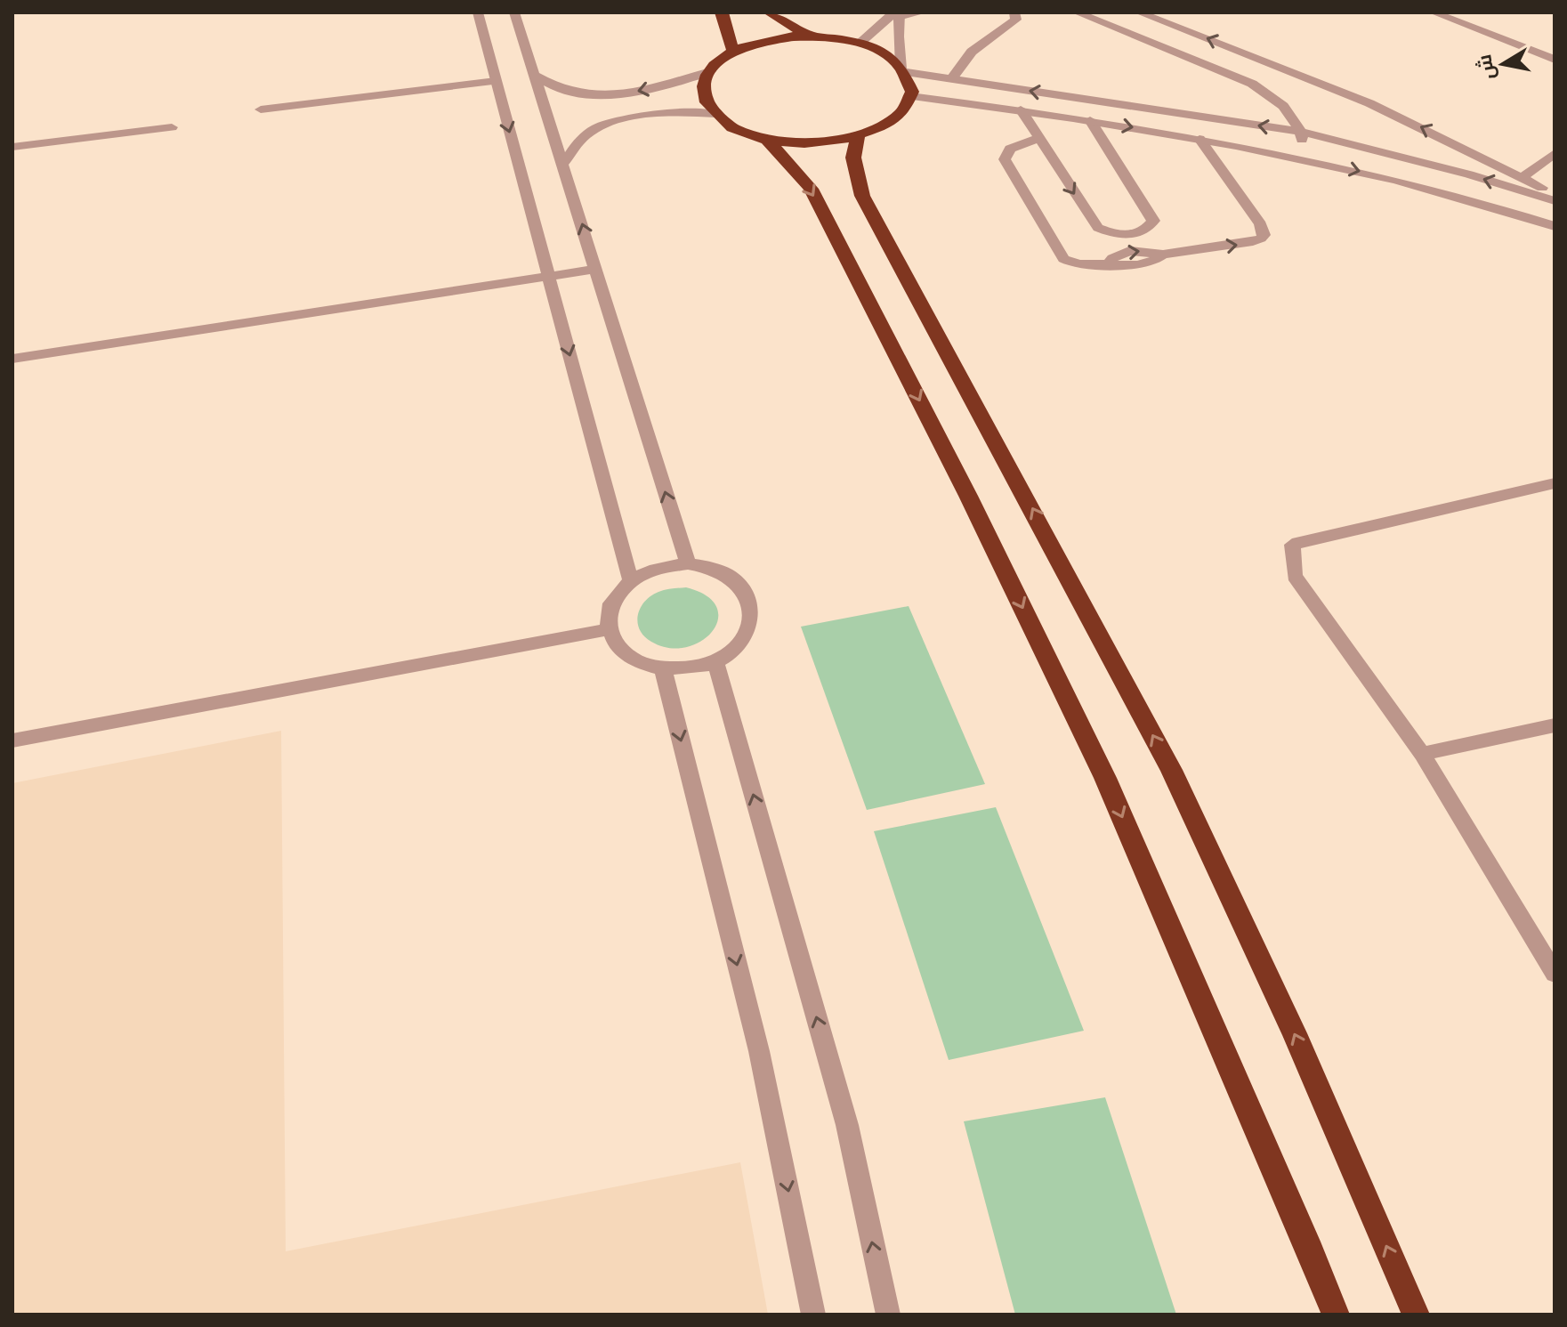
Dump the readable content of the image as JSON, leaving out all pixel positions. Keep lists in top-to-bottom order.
{
  "north": "left"
}
